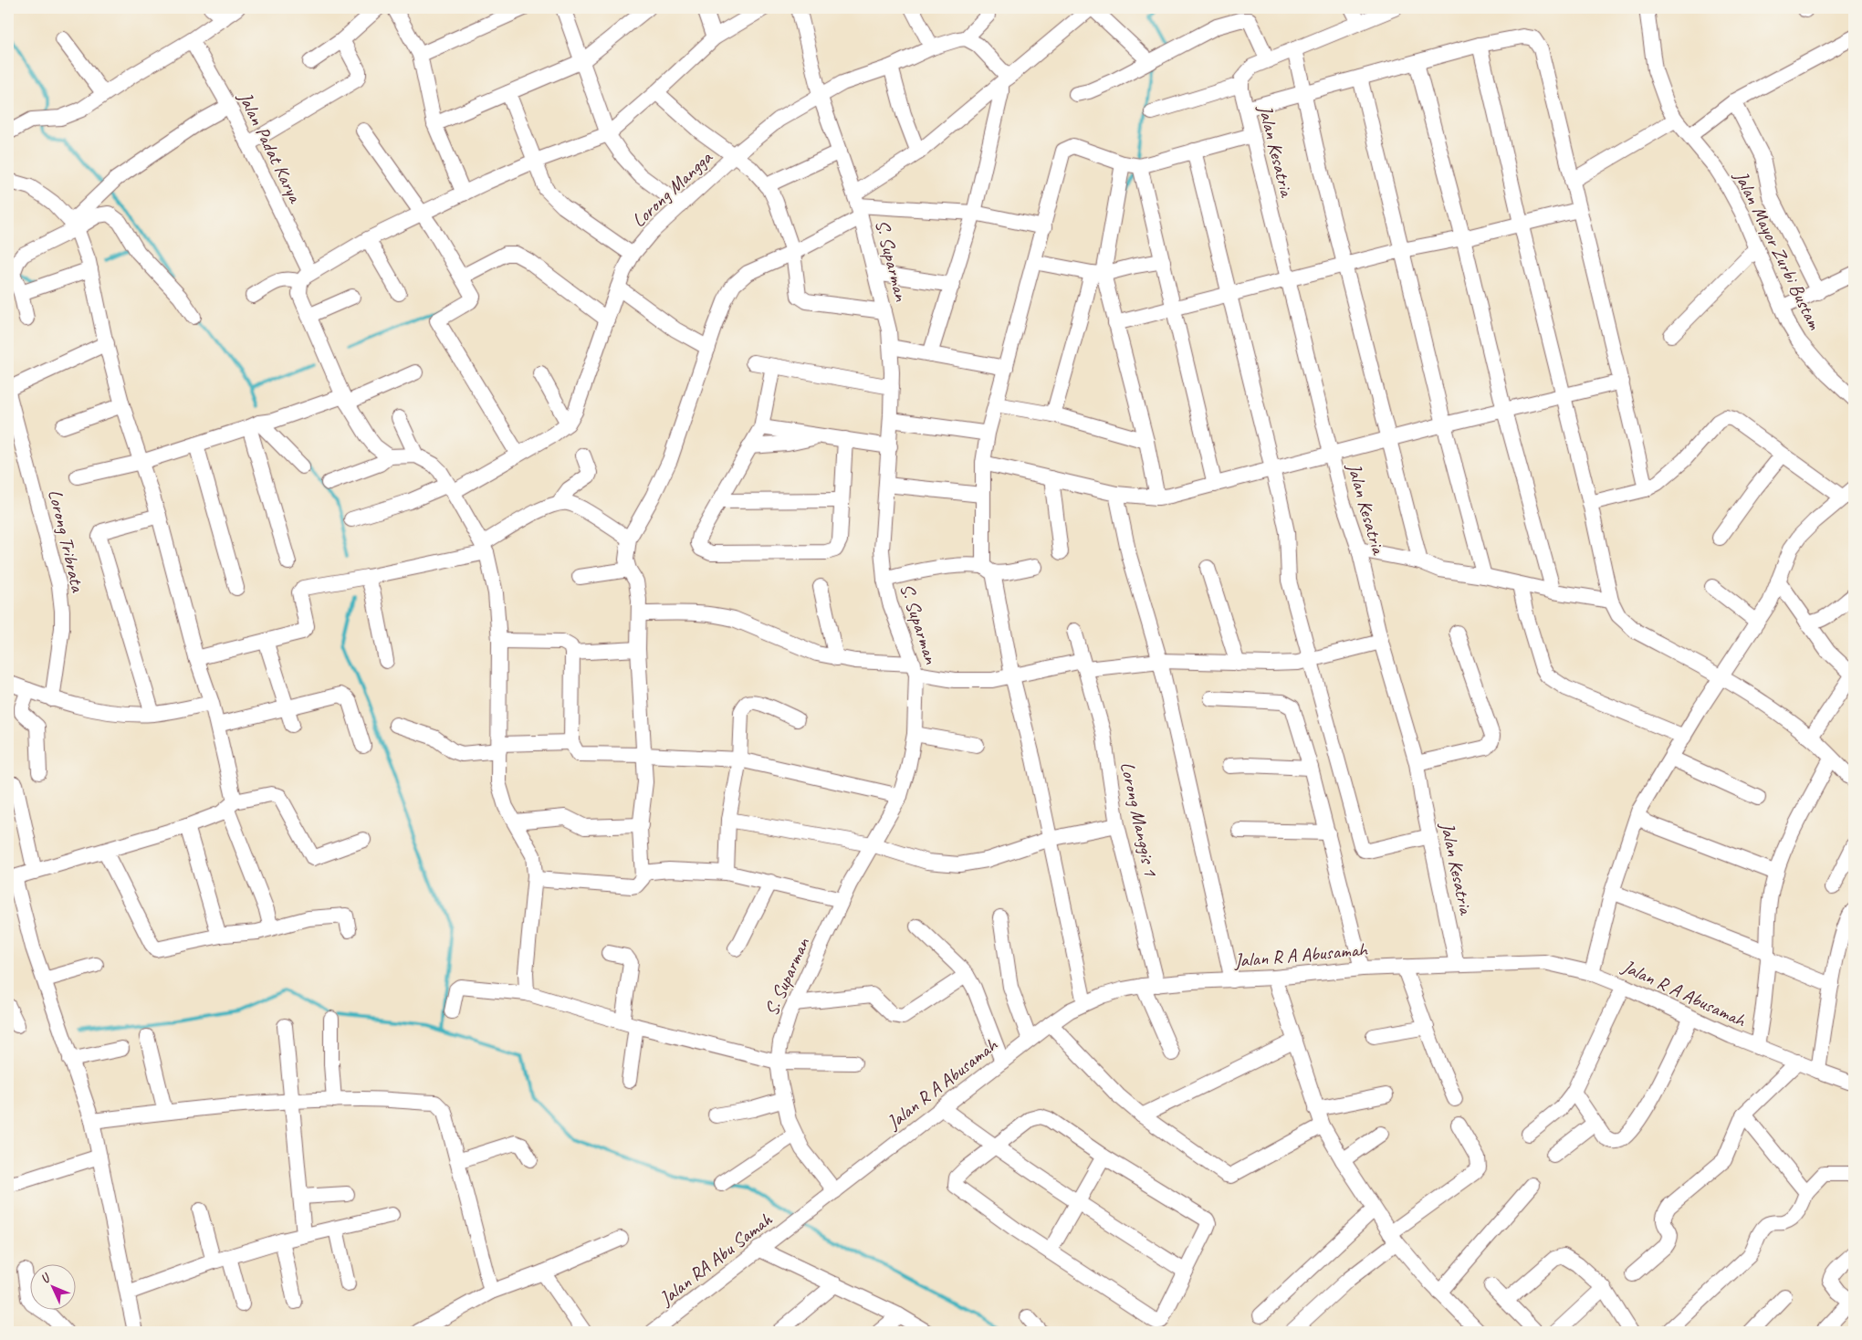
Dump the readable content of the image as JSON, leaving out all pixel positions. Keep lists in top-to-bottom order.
{
  "streets": {
    "street": [
      "Jalan Padat Karya",
      "Jalan Kesatria",
      "Lorong Mangga",
      "Jalan Mayor Zurbi Bustam",
      "S. Suparman",
      "Lorong Tribrata",
      "Lorong Manggis 1",
      "Jalan R A Abusamah",
      "Jalan RA Abu Samah"
    ]
  },
  "crossings": [
    ["Jalan Kesatria", "Jalan R A Abusamah"],
    ["Lorong Mangga", "S. Suparman"],
    ["S. Suparman", "Jalan R A Abusamah"],
    ["Lorong Manggis 1", "Jalan R A Abusamah"],
    ["Jalan R A Abusamah", "Jalan RA Abu Samah"]
  ],
  "north": "top left"
}
